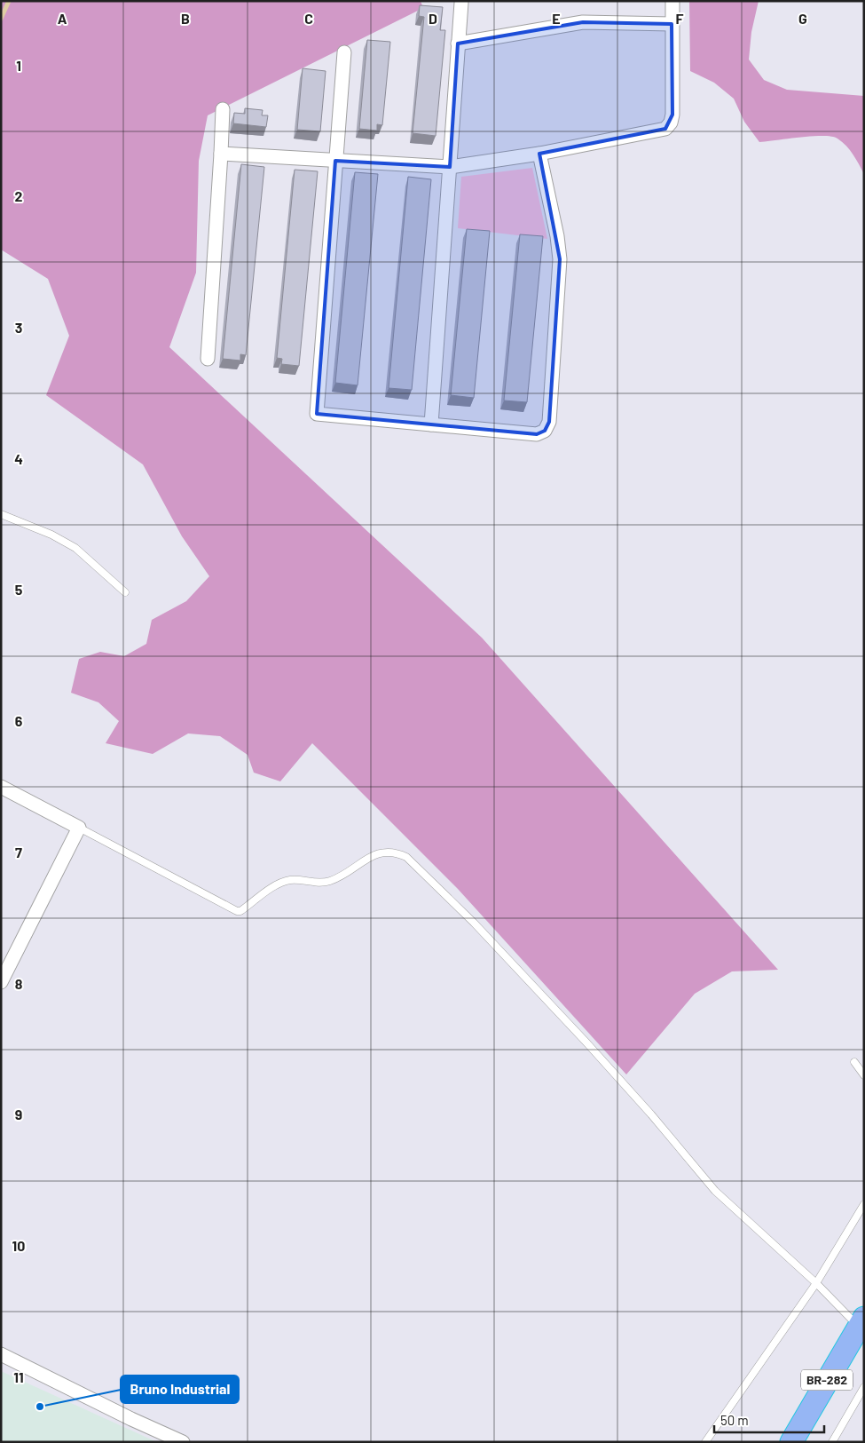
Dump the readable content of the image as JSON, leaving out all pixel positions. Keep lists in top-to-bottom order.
{
  "streets": {
    "highway": ["BR-282"]
  },
  "places": ["Bruno Industrial"],
  "scale_bar": "50 m",
  "grid": {
    "columns": [
      "A",
      "B",
      "C",
      "D",
      "E",
      "F",
      "G"
    ],
    "rows": [
      "1",
      "2",
      "3",
      "4",
      "5",
      "6",
      "7",
      "8",
      "9",
      "10",
      "11"
    ]
  }
}
